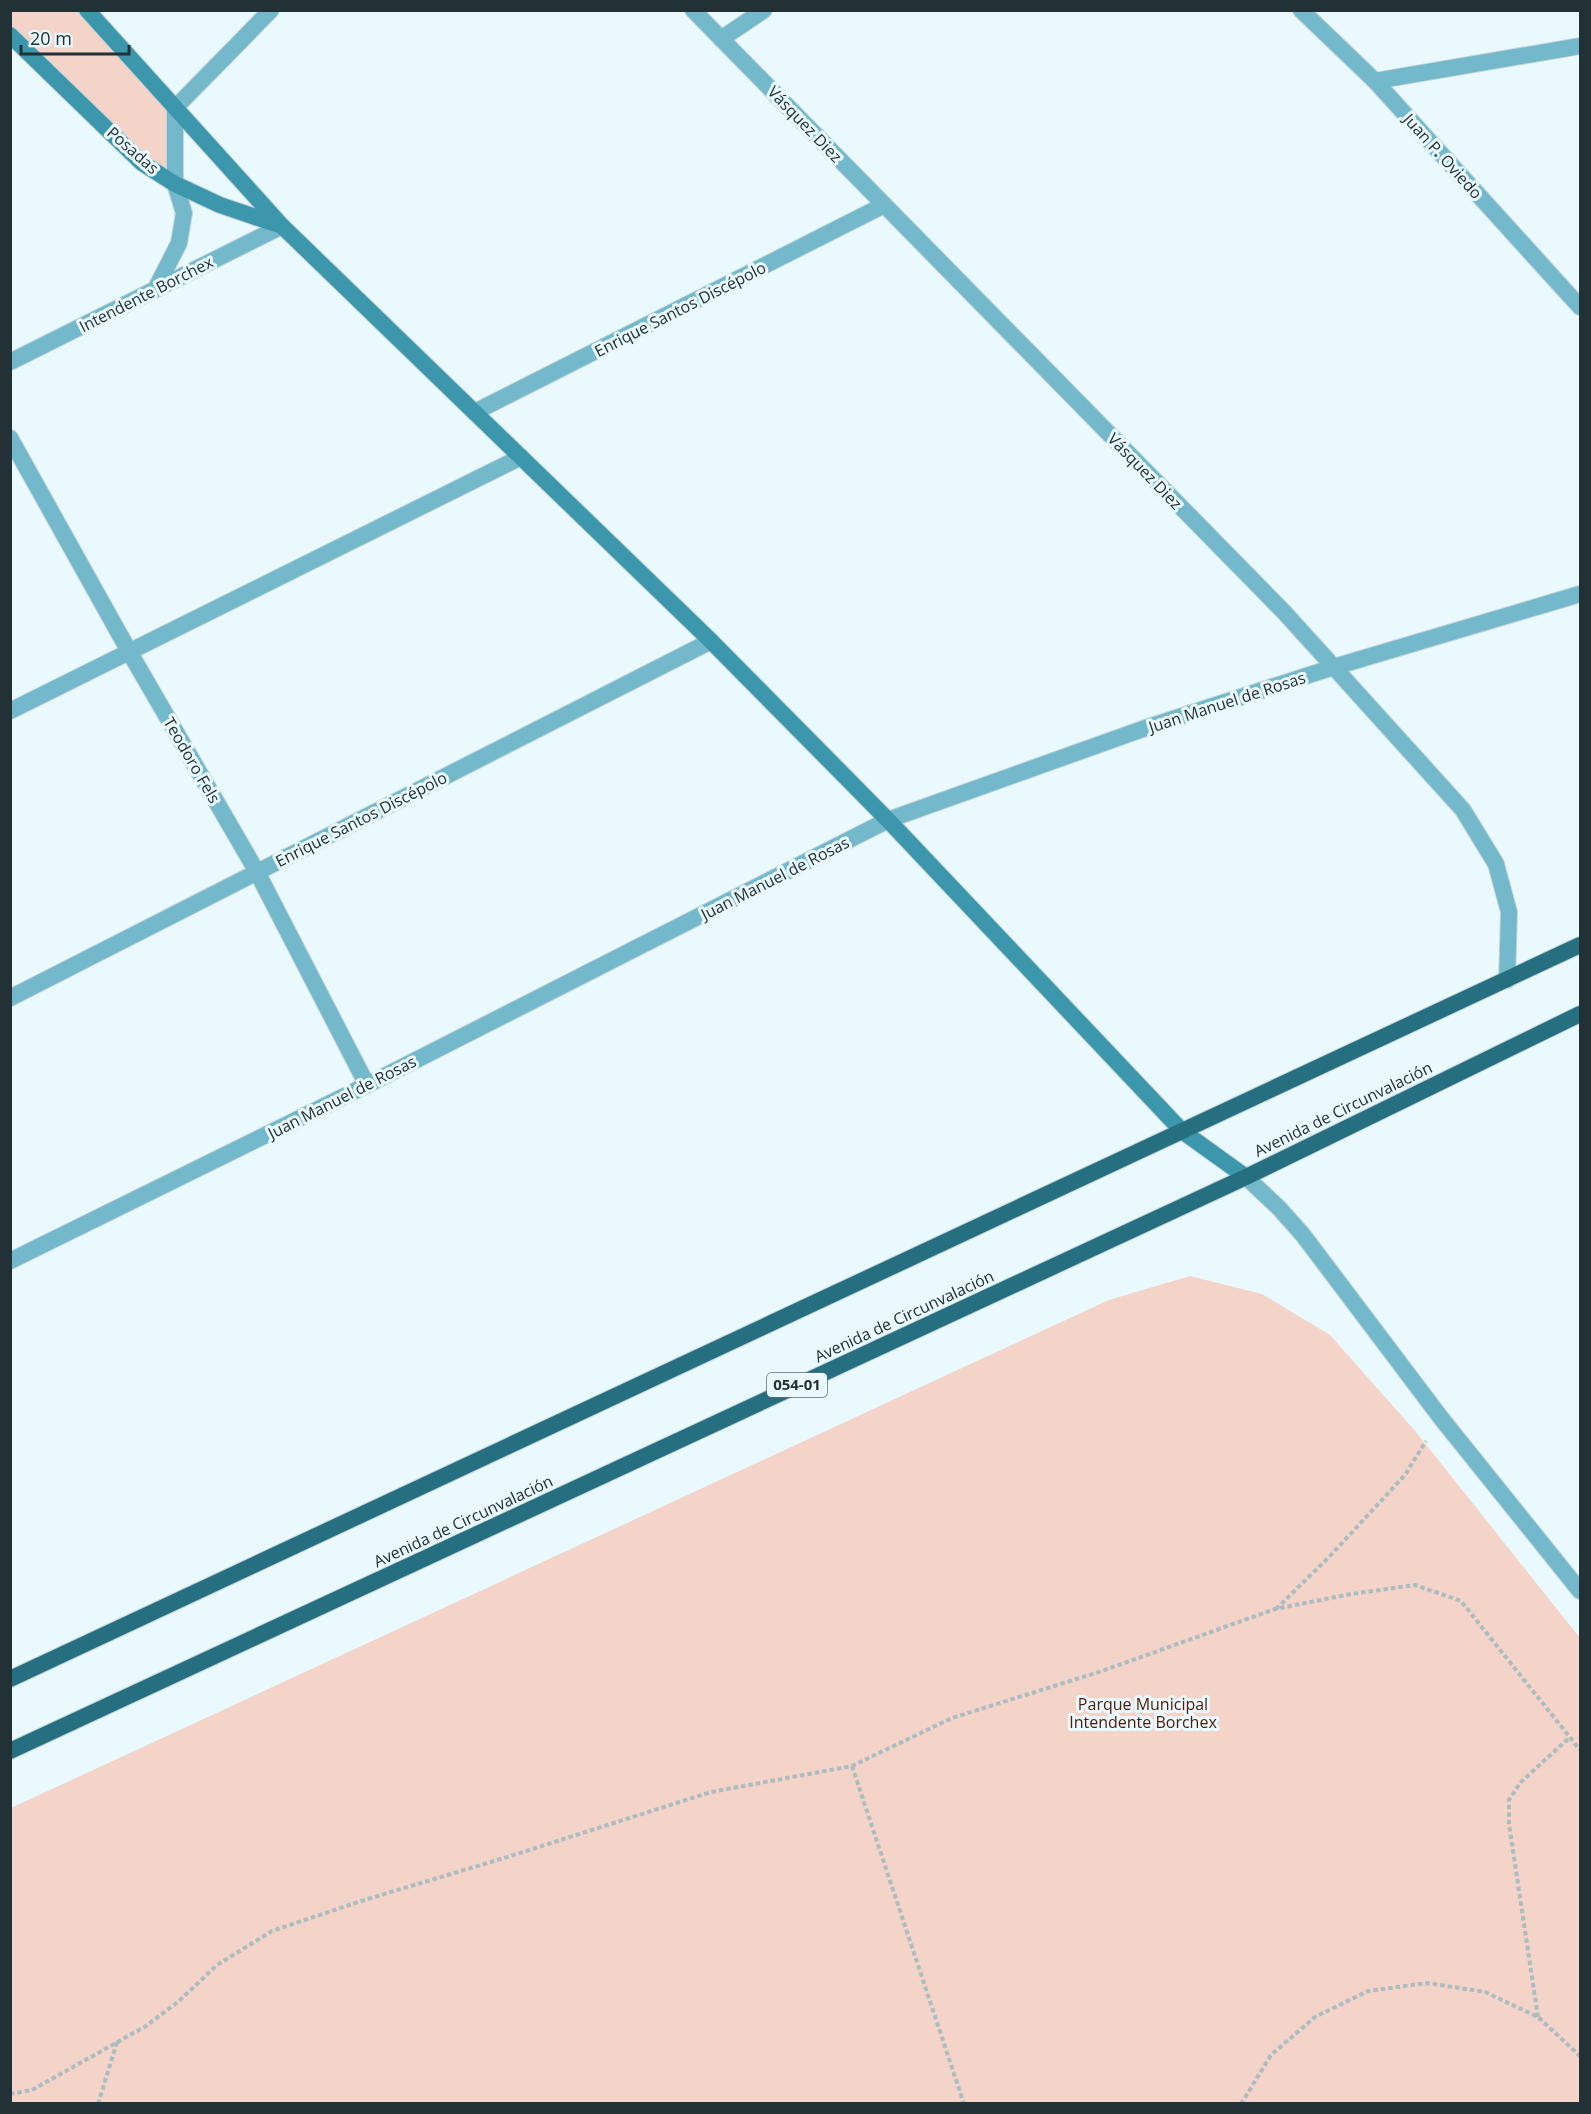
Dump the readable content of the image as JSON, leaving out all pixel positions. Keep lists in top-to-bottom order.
{
  "streets": {
    "highway": ["Avenida de Circunvalación", "054-01"],
    "main road": ["Posadas"],
    "street": [
      "Vásquez Diez",
      "Juan P. Oviedo",
      "Intendente Borchex",
      "Enrique Santos Discépolo",
      "Juan Manuel de Rosas",
      "Teodoro Fels"
    ]
  },
  "crossings": [
    ["Vásquez Diez", "Enrique Santos Discépolo"],
    ["Vásquez Diez", "Juan Manuel de Rosas"],
    ["Posadas", "Intendente Borchex"],
    ["Enrique Santos Discépolo", "Teodoro Fels"],
    ["Juan Manuel de Rosas", "Teodoro Fels"]
  ],
  "parks": ["Parque Municipal Intendente Borchex"],
  "scale_bar": "20 m"
}
